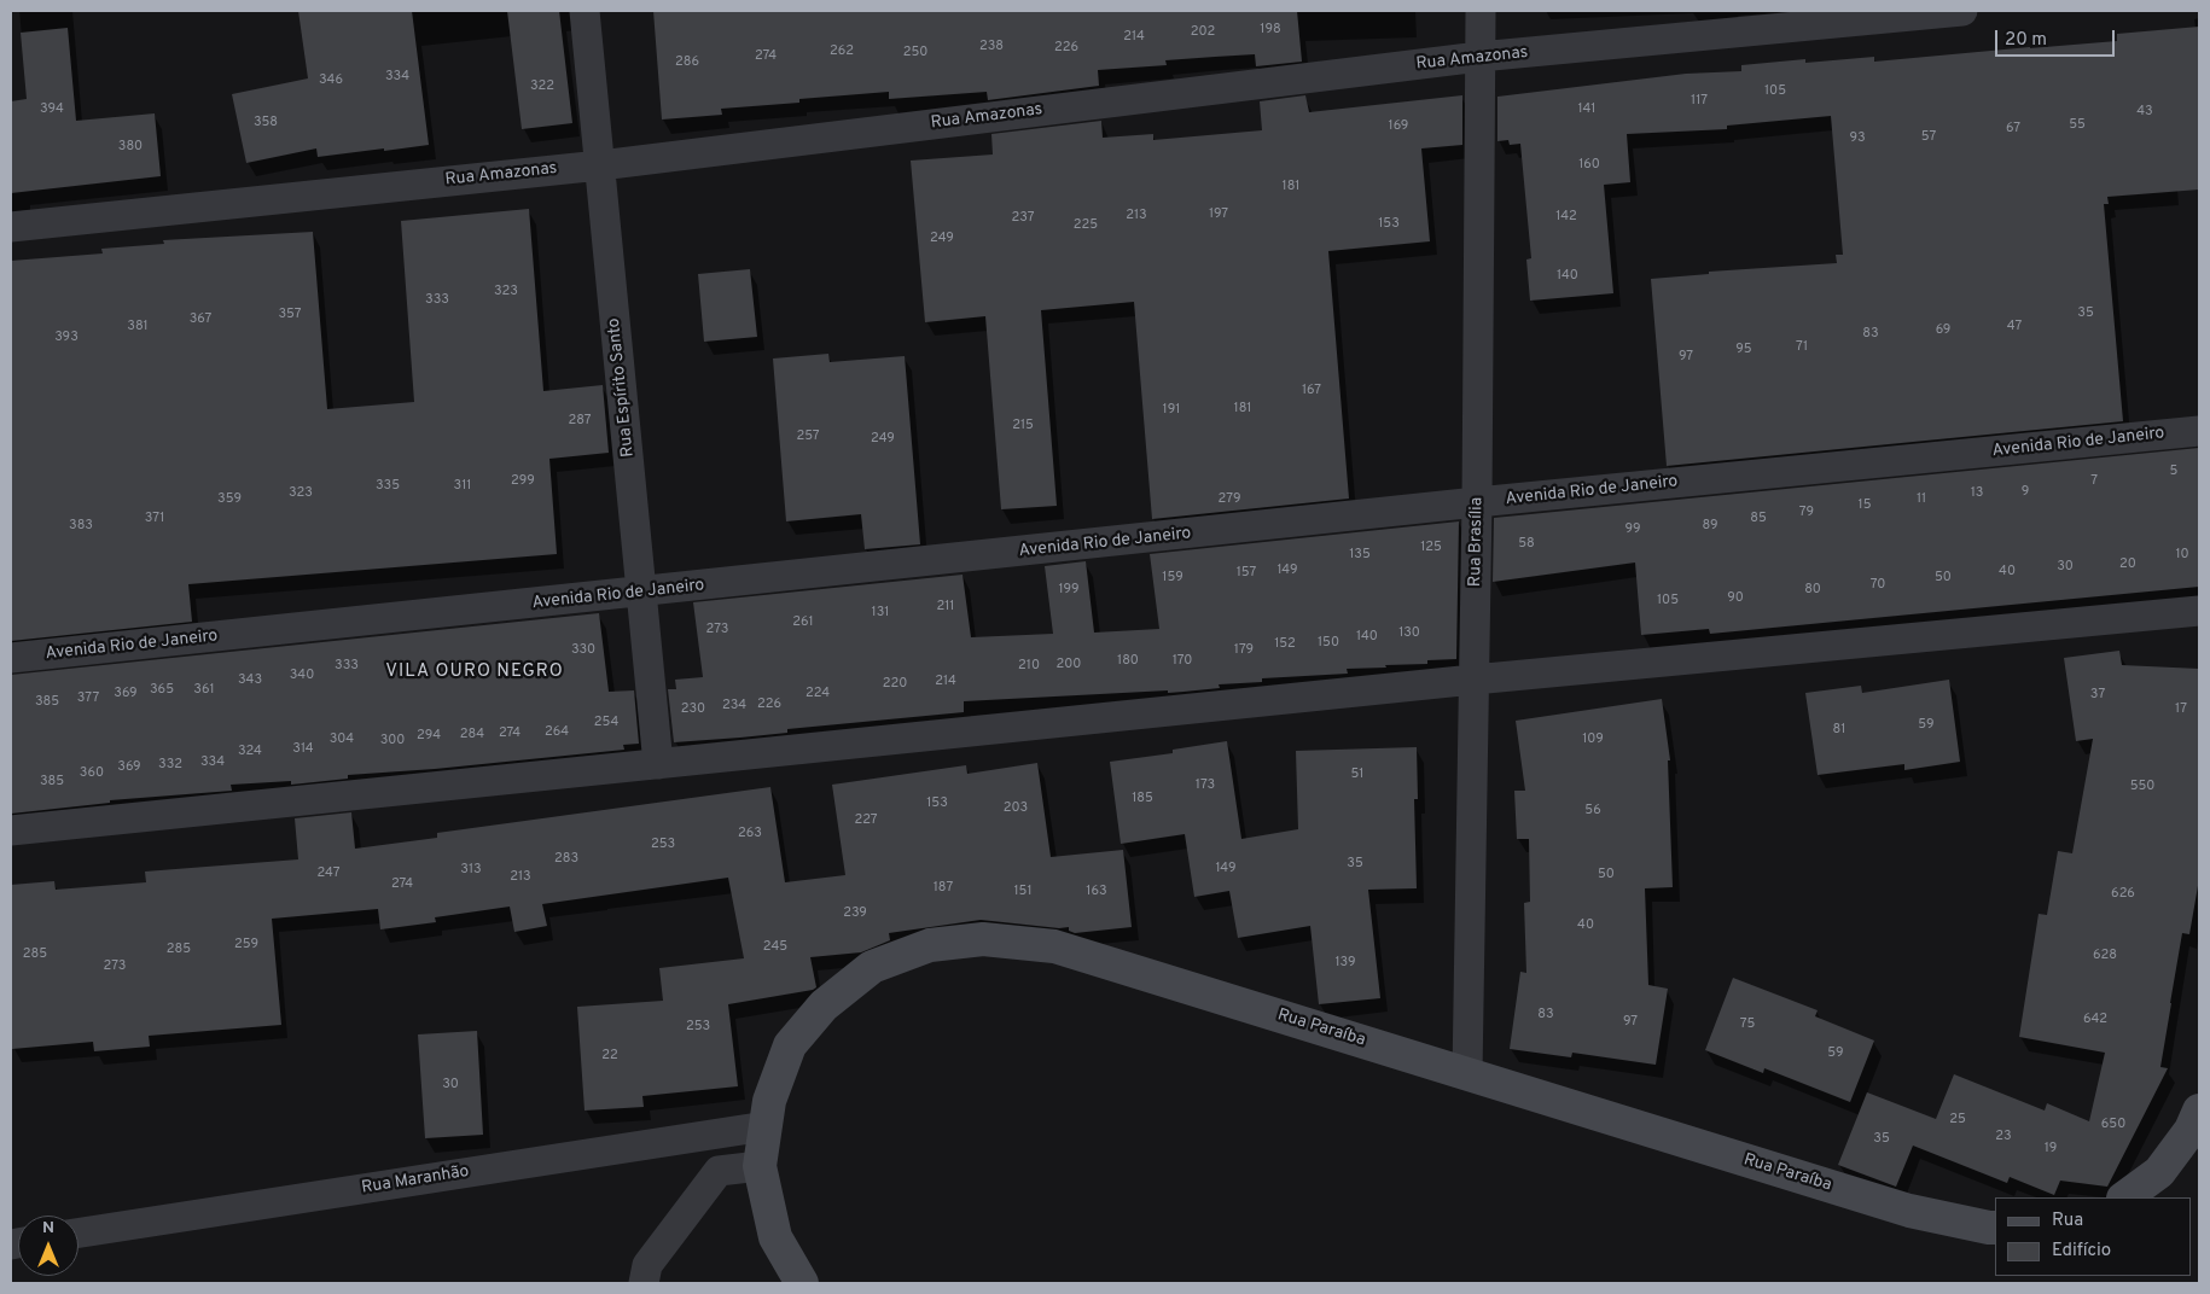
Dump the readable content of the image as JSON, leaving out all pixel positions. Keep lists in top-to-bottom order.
{
  "streets": {
    "main road": ["Rua Paraíba"],
    "street": [
      "Rua Amazonas",
      "Rua Espírito Santo",
      "Avenida Rio de Janeiro",
      "Rua Brasília",
      "Rua Maranhão"
    ]
  },
  "crossings": [
    ["Rua Amazonas", "Rua Espírito Santo"],
    ["Rua Amazonas", "Rua Brasília"],
    ["Rua Espírito Santo", "Avenida Rio de Janeiro"],
    ["Avenida Rio de Janeiro", "Rua Brasília"],
    ["Rua Brasília", "Rua Paraíba"],
    ["Rua Paraíba", "Rua Maranhão"]
  ],
  "districts": ["VILA OURO NEGRO"],
  "house_numbers": [
    "198",
    "202",
    "214",
    "238",
    "226",
    "262",
    "250",
    "274",
    "286",
    "334",
    "346",
    "322",
    "105",
    "117",
    "394",
    "141",
    "43",
    "358",
    "55",
    "169",
    "67",
    "57",
    "93",
    "380",
    "160",
    "181",
    "197",
    "213",
    "142",
    "237",
    "153",
    "225",
    "249",
    "140",
    "323",
    "333",
    "35",
    "357",
    "367",
    "381",
    "47",
    "69",
    "83",
    "393",
    "71",
    "95",
    "97",
    "167",
    "181",
    "191",
    "287",
    "215",
    "257",
    "249",
    "5",
    "299",
    "7",
    "335",
    "311",
    "9",
    "323",
    "13",
    "359",
    "279",
    "11",
    "15",
    "79",
    "371",
    "85",
    "383",
    "89",
    "99",
    "58",
    "125",
    "135",
    "10",
    "20",
    "30",
    "149",
    "40",
    "157",
    "159",
    "50",
    "70",
    "199",
    "80",
    "90",
    "105",
    "211",
    "131",
    "261",
    "273",
    "130",
    "140",
    "150",
    "152",
    "330",
    "179",
    "180",
    "170",
    "200",
    "333",
    "210",
    "340",
    "343",
    "214",
    "220",
    "365",
    "361",
    "369",
    "224",
    "37",
    "377",
    "385",
    "226",
    "234",
    "230",
    "17",
    "254",
    "59",
    "81",
    "264",
    "274",
    "284",
    "294",
    "304",
    "109",
    "300",
    "314",
    "324",
    "334",
    "332",
    "369",
    "360",
    "51",
    "385",
    "173",
    "550",
    "185",
    "153",
    "203",
    "56",
    "227",
    "263",
    "253",
    "283",
    "35",
    "149",
    "313",
    "247",
    "50",
    "213",
    "274",
    "187",
    "151",
    "163",
    "626",
    "239",
    "40",
    "259",
    "245",
    "285",
    "285",
    "628",
    "139",
    "273",
    "83",
    "642",
    "97",
    "75",
    "253",
    "59",
    "22",
    "30",
    "25",
    "650",
    "23",
    "35",
    "19"
  ],
  "legend": ["Rua", "Edifício"],
  "scale_bar": "20 m",
  "north": "top"
}
